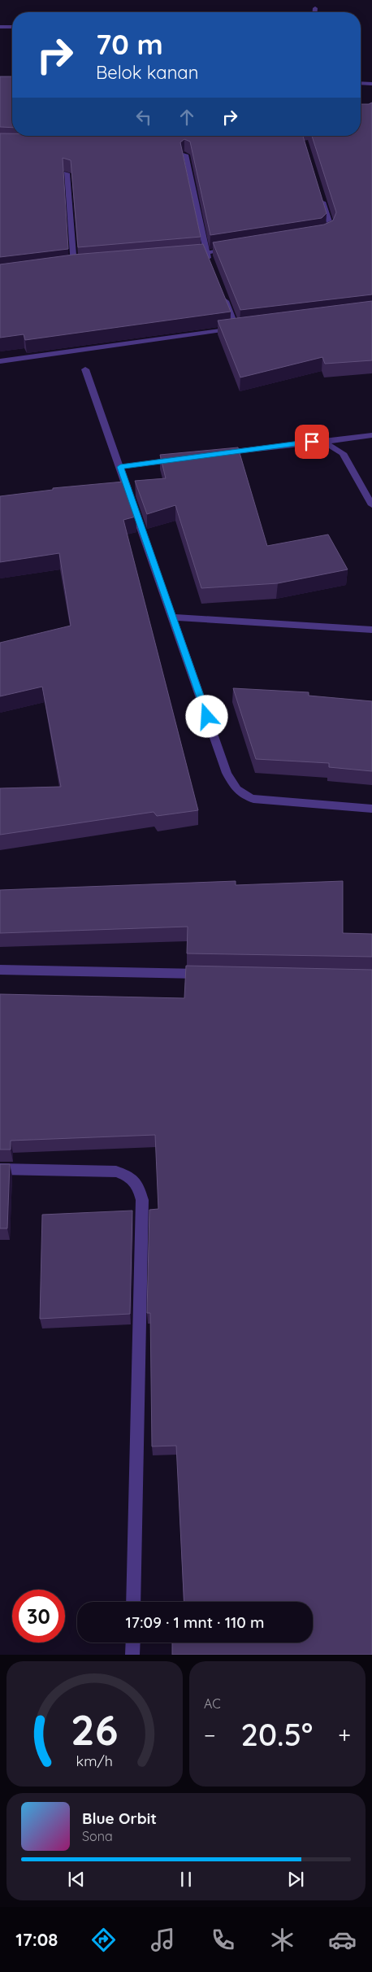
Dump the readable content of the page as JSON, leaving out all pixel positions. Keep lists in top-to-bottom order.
{
  "page": {
    "turn": ["70 m", "Belok kanan"],
    "limit": "30",
    "trip": "17:09 · 1 mnt · 110 m",
    "tile": "AC",
    "heat": ["−", "20.5°", "+"],
    "song": ["Blue Orbit", "Sona"],
    "tabs": "17:08",
    "gauge": ["26", "km/h"]
  }
}
